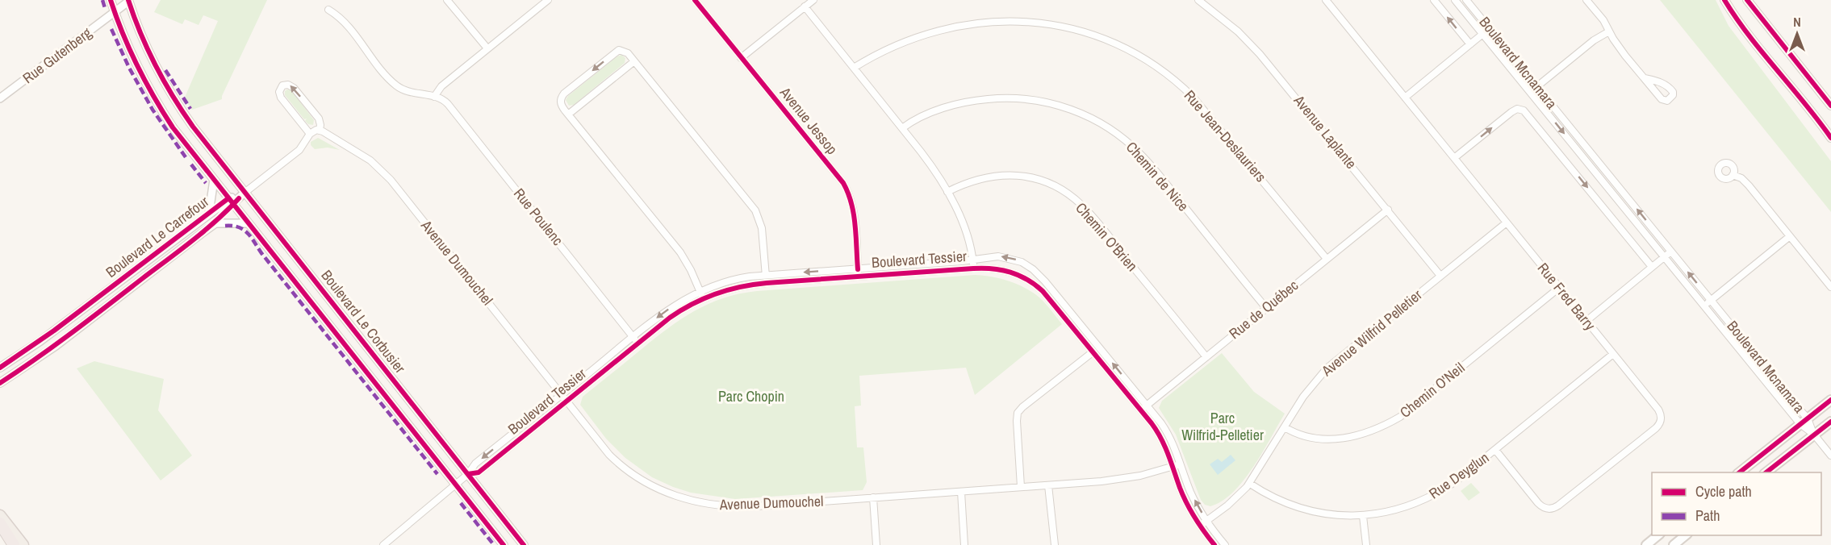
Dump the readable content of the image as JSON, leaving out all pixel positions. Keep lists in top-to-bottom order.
{
  "streets": {
    "street": [
      "Rue Gutenberg",
      "Boulevard Mcnamara",
      "Avenue Jessop",
      "Avenue Laplante",
      "Rue Jean-Deslauriers",
      "Chemin de Nice",
      "Rue Poulenc",
      "Boulevard Le Carrefour",
      "Chemin O'Brien",
      "Boulevard Tessier",
      "Avenue Dumouchel",
      "Rue Fred Barry",
      "Rue de Québec",
      "Boulevard Le Corbusier",
      "Avenue Wilfrid Pelletier",
      "Chemin O'Neil",
      "Rue Deyglun"
    ]
  },
  "crossings": [
    ["Rue Gutenberg", "Boulevard Le Corbusier"],
    ["Avenue Jessop", "Boulevard Tessier"],
    ["Avenue Laplante", "Rue de Québec"],
    ["Avenue Laplante", "Avenue Wilfrid Pelletier"],
    ["Rue Jean-Deslauriers", "Rue de Québec"],
    ["Chemin de Nice", "Rue de Québec"],
    ["Rue Poulenc", "Boulevard Tessier"],
    ["Boulevard Le Carrefour", "Boulevard Le Corbusier"],
    ["Chemin O'Brien", "Rue de Québec"],
    ["Boulevard Tessier", "Avenue Dumouchel"],
    ["Boulevard Tessier", "Rue de Québec"],
    ["Boulevard Tessier", "Boulevard Le Corbusier"],
    ["Boulevard Tessier", "Avenue Wilfrid Pelletier"],
    ["Rue Fred Barry", "Avenue Wilfrid Pelletier"],
    ["Rue Fred Barry", "Chemin O'Neil"],
    ["Rue Fred Barry", "Rue Deyglun"],
    ["Avenue Wilfrid Pelletier", "Chemin O'Neil"],
    ["Avenue Wilfrid Pelletier", "Rue Deyglun"]
  ],
  "parks": ["Parc Chopin", "Parc Wilfrid-Pelletier"],
  "legend": ["Cycle path", "Path"],
  "north": "top"
}
